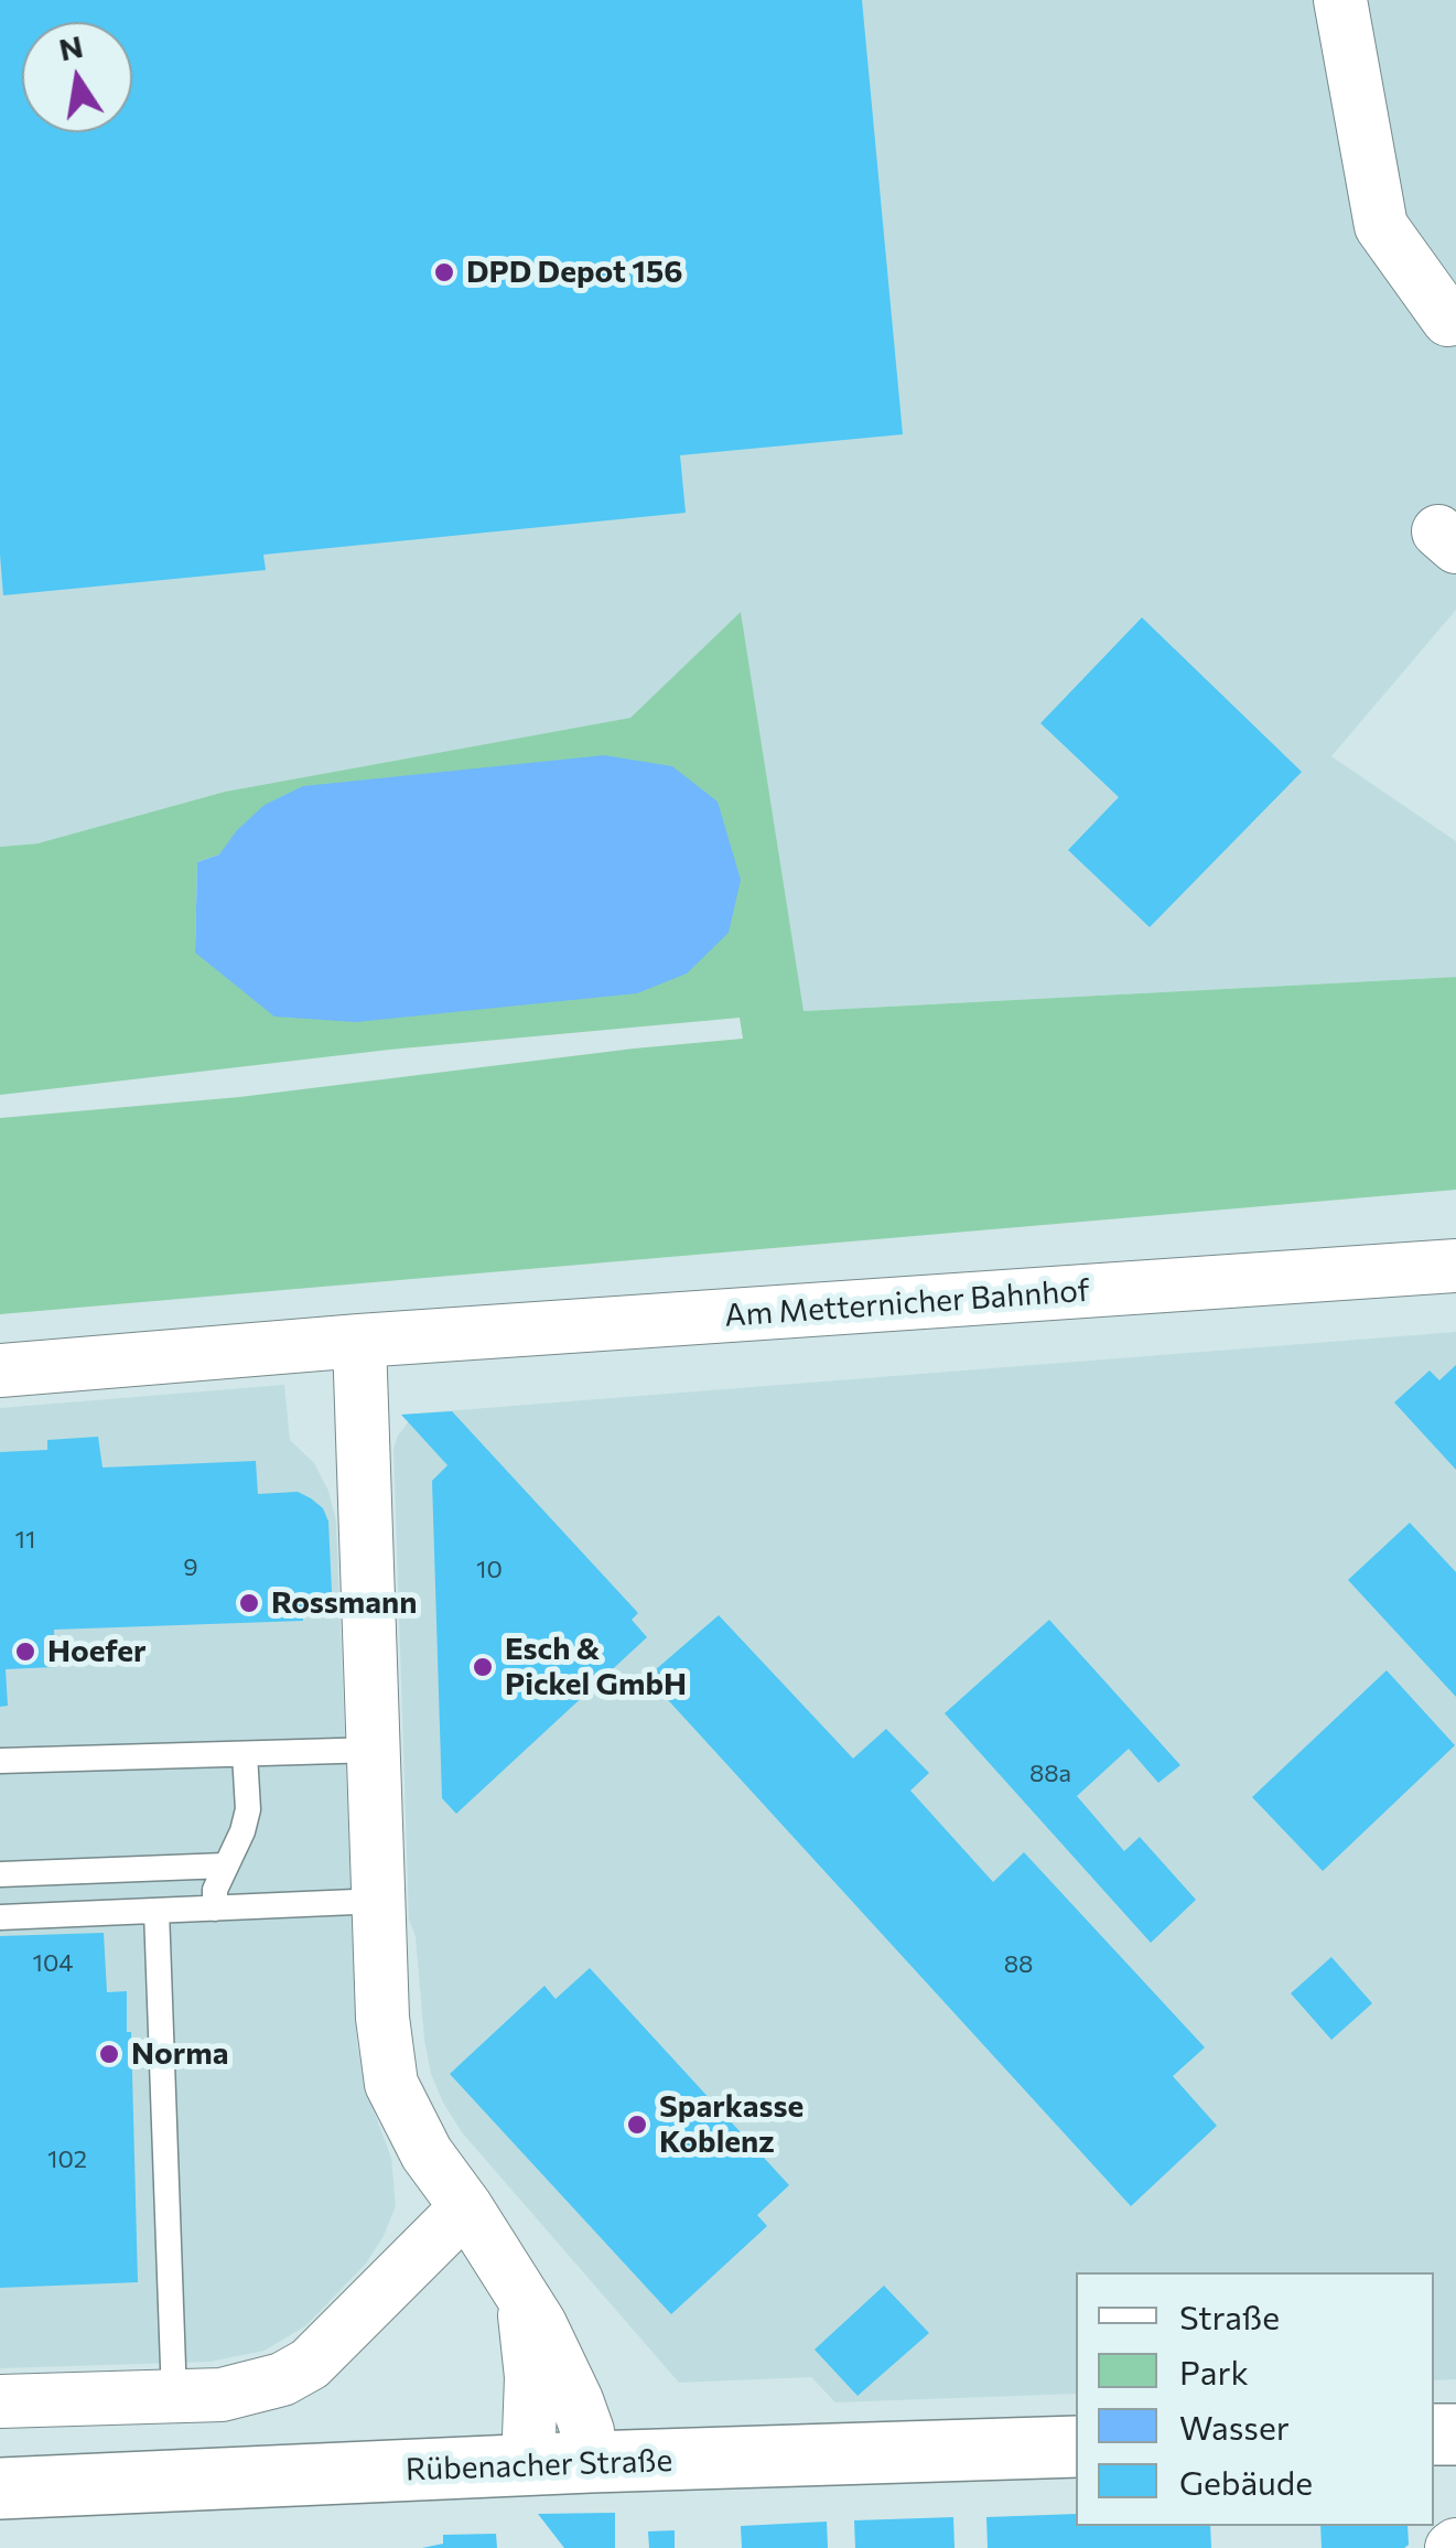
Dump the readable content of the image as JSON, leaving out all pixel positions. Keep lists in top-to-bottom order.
{
  "streets": {
    "main road": ["Rübenacher Straße"],
    "street": ["Am Metternicher Bahnhof"]
  },
  "places": [
    "DPD Depot 156",
    "Rossmann",
    "Hoefer",
    "Esch & Pickel GmbH",
    "Norma",
    "Sparkasse Koblenz"
  ],
  "house_numbers": [
    "11",
    "9",
    "10",
    "88a",
    "104",
    "88",
    "102"
  ],
  "legend": [
    "Straße",
    "Park",
    "Wasser",
    "Gebäude"
  ],
  "north": "top"
}
